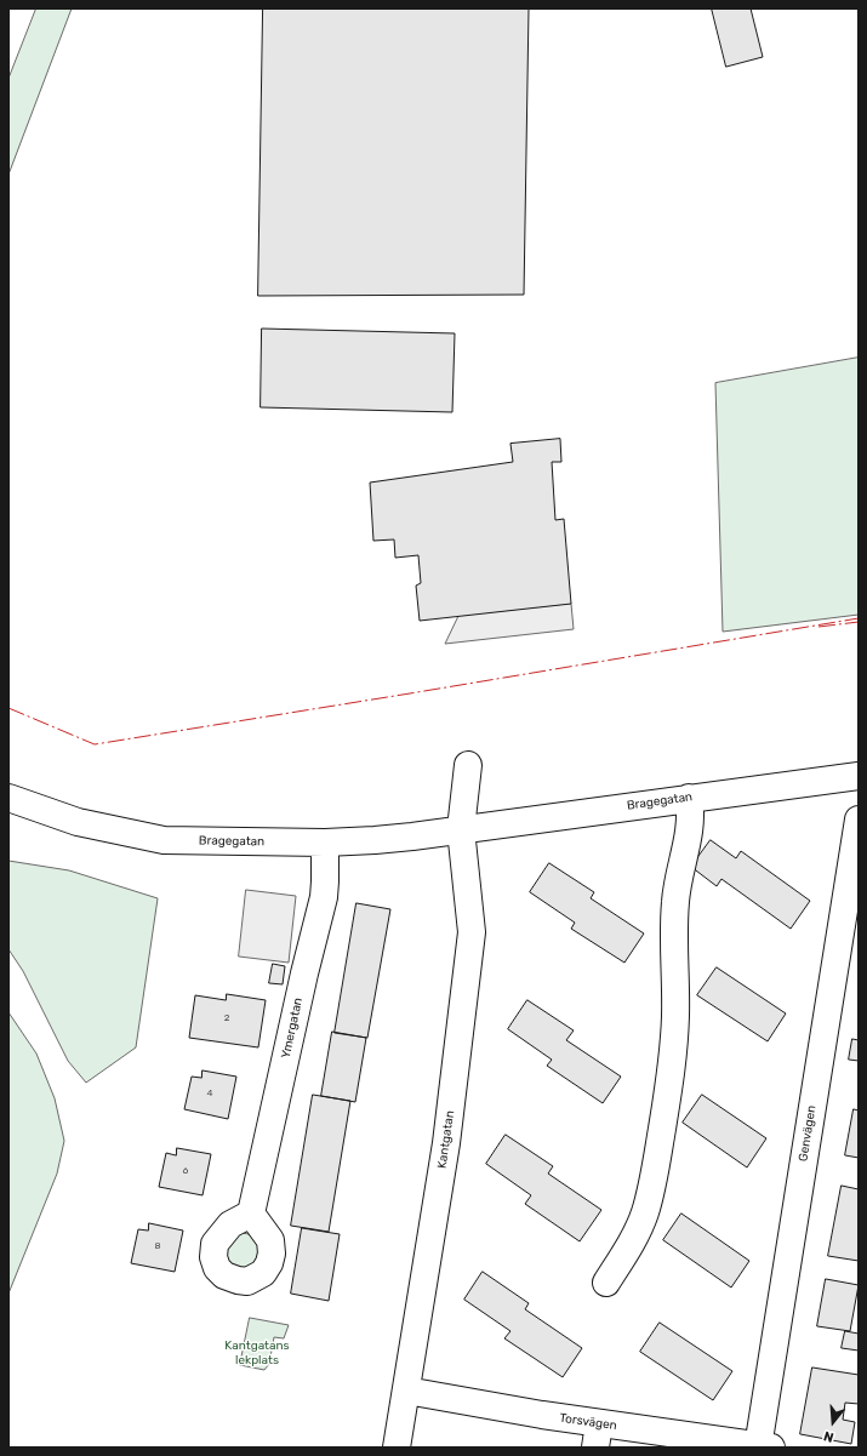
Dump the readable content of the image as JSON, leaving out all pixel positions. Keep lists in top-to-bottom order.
{
  "streets": {
    "street": [
      "Bragegatan",
      "Ymergatan",
      "Genvägen",
      "Kantgatan",
      "Torsvägen"
    ]
  },
  "crossings": [
    ["Bragegatan", "Ymergatan"],
    ["Bragegatan", "Kantgatan"],
    ["Genvägen", "Torsvägen"],
    ["Kantgatan", "Torsvägen"]
  ],
  "parks": ["Kantgatans lekplats"],
  "house_numbers": [
    "2",
    "4",
    "6",
    "8"
  ],
  "north": "bottom"
}
